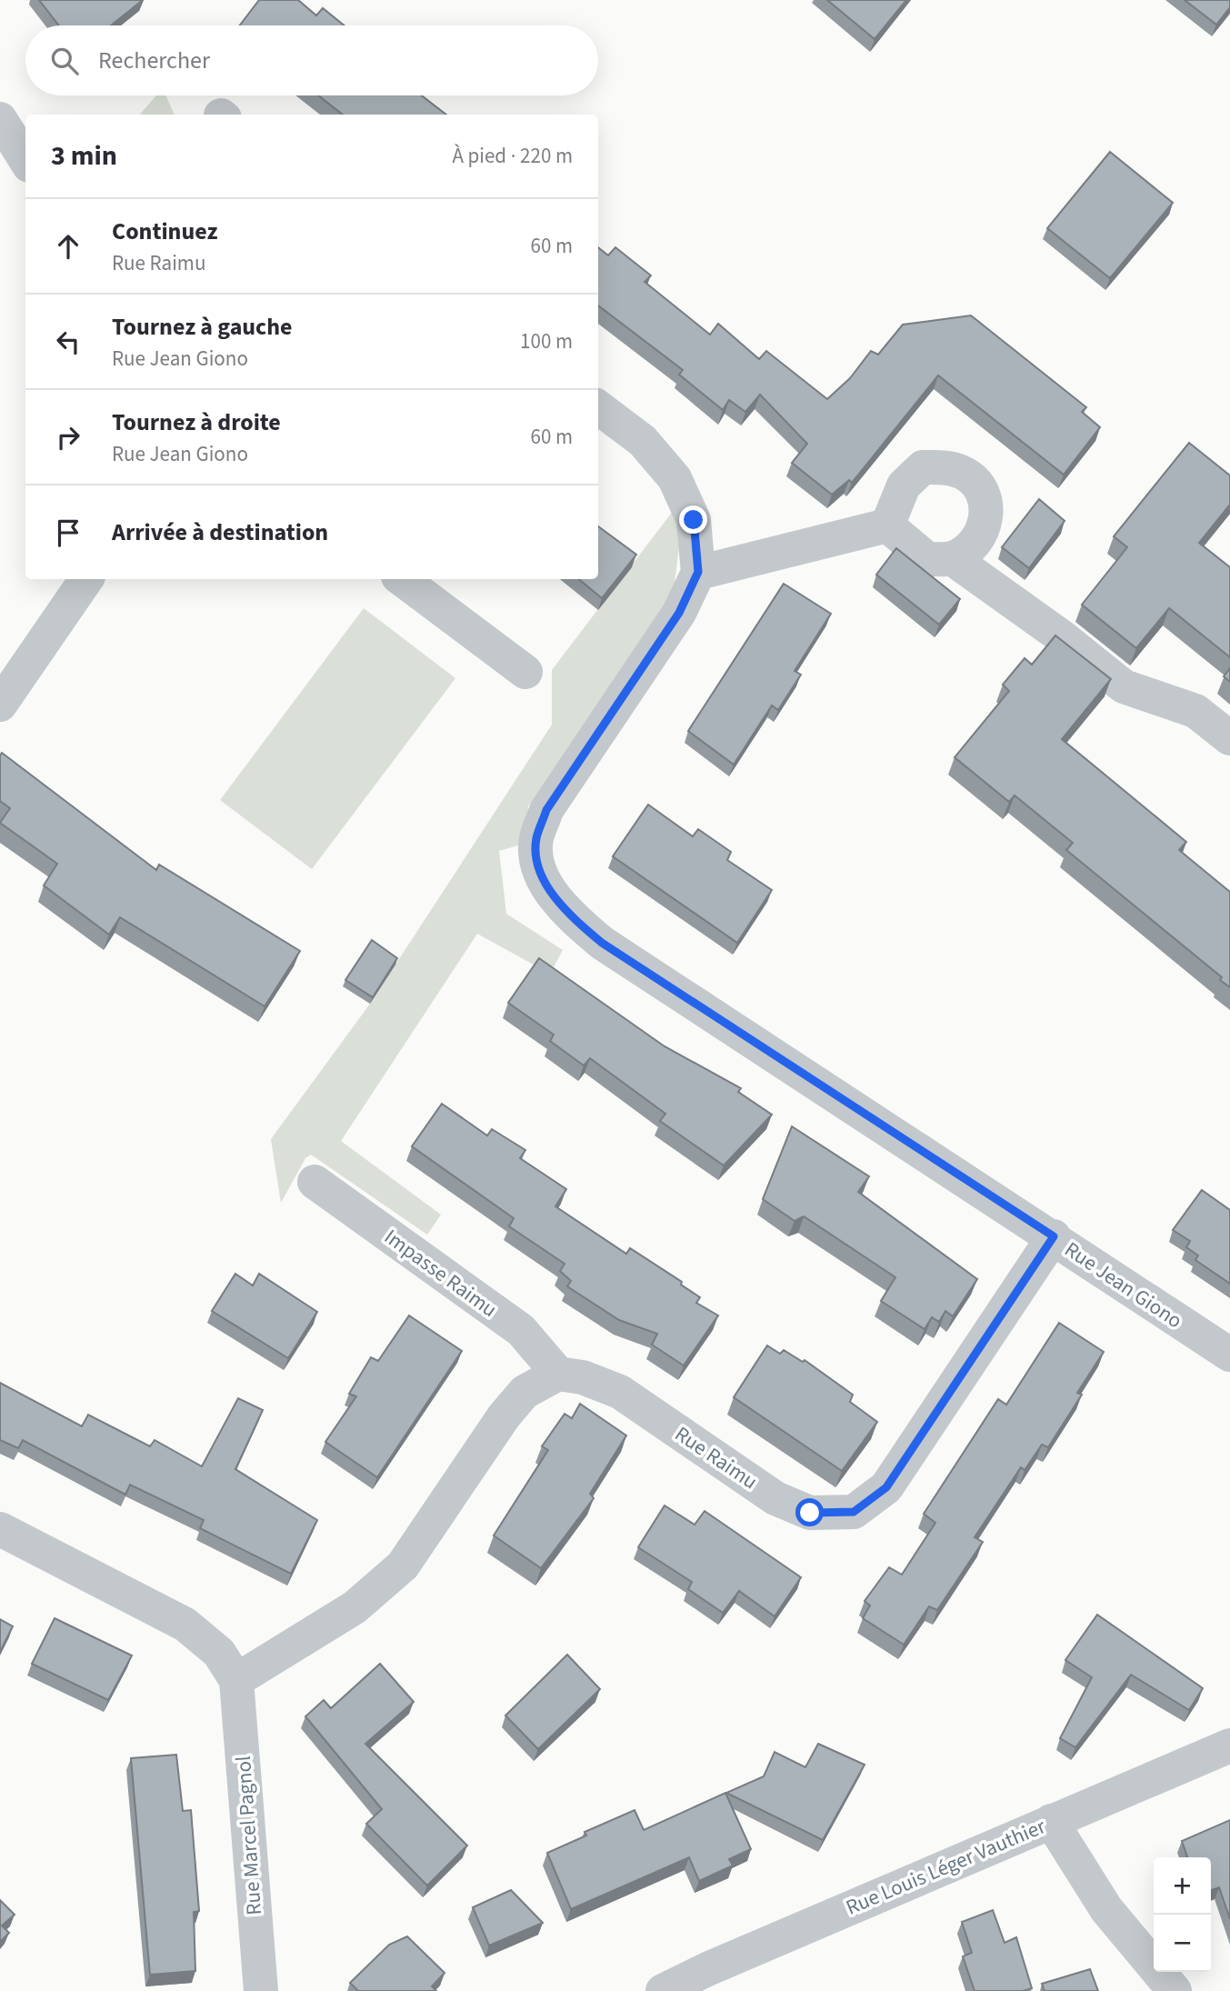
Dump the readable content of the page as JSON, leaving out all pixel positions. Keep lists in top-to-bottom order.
{
  "streets": {
    "street": [
      "Impasse Raimu",
      "Rue Jean Giono",
      "Rue Raimu",
      "Rue Marcel Pagnol",
      "Rue Louis Léger Vauthier"
    ]
  },
  "crossings": [
    ["Impasse Raimu", "Rue Raimu"],
    ["Rue Jean Giono", "Rue Raimu"]
  ],
  "page": {
    "search": "Rechercher",
    "heading": ["3 min", "À pied · 220 m"],
    "list": [
      ["Continuez", "Rue Raimu", "60 m"],
      ["Tournez à gauche", "Rue Jean Giono", "100 m"],
      ["Tournez à droite", "Rue Jean Giono", "60 m"],
      "Arrivée à destination"
    ],
    "map_buttons": ["+", "−"]
  }
}
